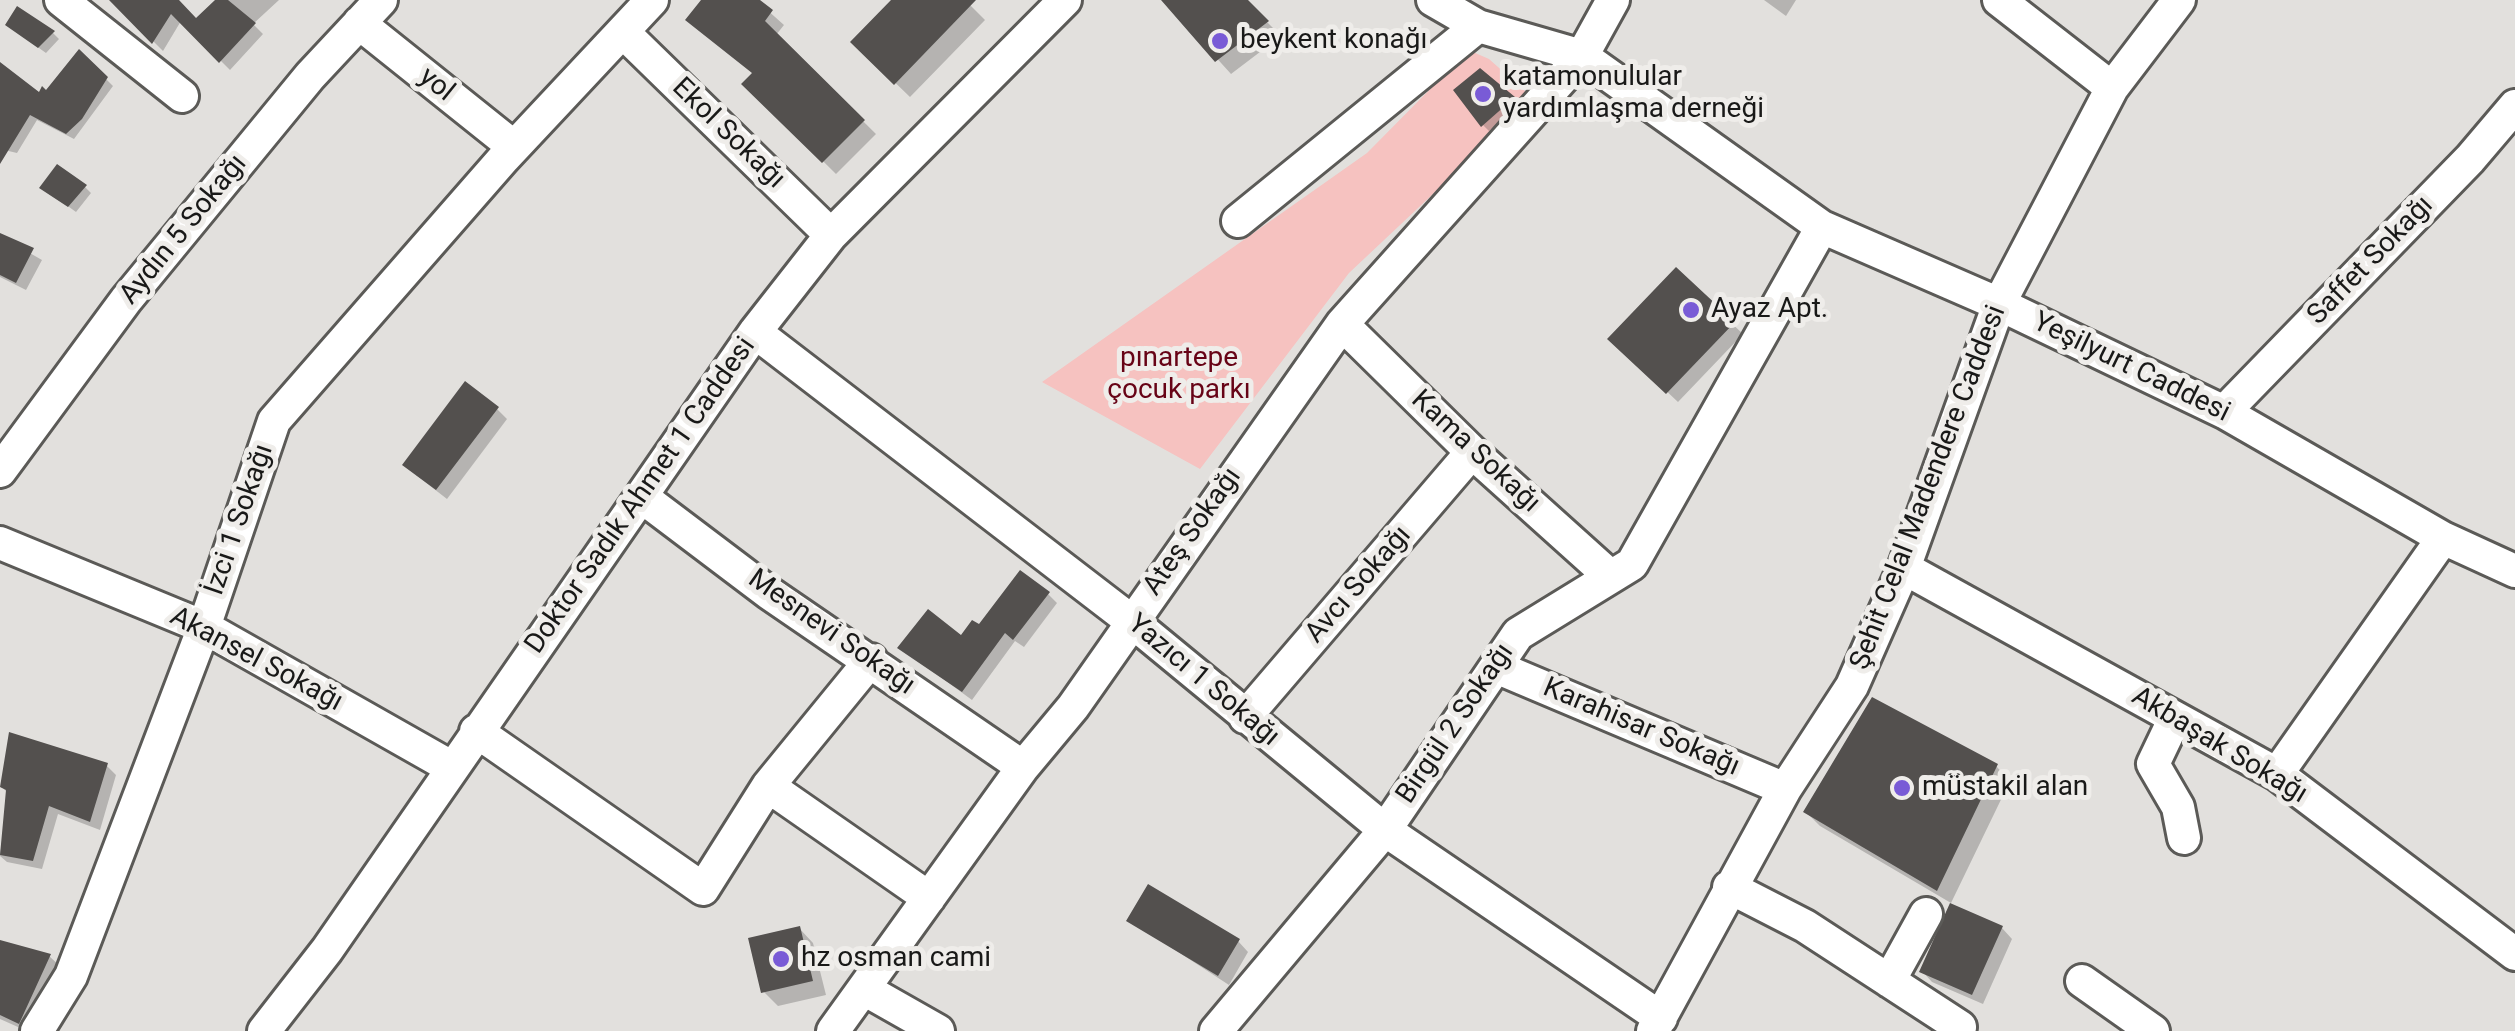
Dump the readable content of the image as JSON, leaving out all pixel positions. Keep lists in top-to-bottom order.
{
  "streets": {
    "street": [
      "yol",
      "Ekol Sokağı",
      "Aydın 5 Sokağı",
      "Saffet Sokağı",
      "Yeşilyurt Caddesi",
      "Kama Sokağı",
      "Şehit Celal Madendere Caddesi",
      "Doktor Sadık Ahmet 1 Caddesi",
      "İzci 1 Sokağı",
      "Ateş Sokağı",
      "Avcı Sokağı",
      "Mesnevi Sokağı",
      "Akansel Sokağı",
      "Yazıcı 1 Sokağı",
      "Birgül 2 Sokağı",
      "Karahisar Sokağı",
      "Akbaşak Sokağı"
    ]
  },
  "crossings": [
    ["yol", "Aydın 5 Sokağı"],
    ["yol", "İzci 1 Sokağı"],
    ["Ekol Sokağı", "Doktor Sadık Ahmet 1 Caddesi"],
    ["Ekol Sokağı", "İzci 1 Sokağı"],
    ["Saffet Sokağı", "Yeşilyurt Caddesi"],
    ["Yeşilyurt Caddesi", "Şehit Celal Madendere Caddesi"],
    ["Yeşilyurt Caddesi", "Ateş Sokağı"],
    ["Yeşilyurt Caddesi", "Birgül 2 Sokağı"],
    ["Kama Sokağı", "Ateş Sokağı"],
    ["Kama Sokağı", "Avcı Sokağı"],
    ["Kama Sokağı", "Birgül 2 Sokağı"],
    ["Şehit Celal Madendere Caddesi", "Yazıcı 1 Sokağı"],
    ["Şehit Celal Madendere Caddesi", "Karahisar Sokağı"],
    ["Şehit Celal Madendere Caddesi", "Akbaşak Sokağı"],
    ["Doktor Sadık Ahmet 1 Caddesi", "Mesnevi Sokağı"],
    ["Doktor Sadık Ahmet 1 Caddesi", "Akansel Sokağı"],
    ["Doktor Sadık Ahmet 1 Caddesi", "Yazıcı 1 Sokağı"],
    ["İzci 1 Sokağı", "Akansel Sokağı"],
    ["Ateş Sokağı", "Mesnevi Sokağı"],
    ["Ateş Sokağı", "Yazıcı 1 Sokağı"],
    ["Avcı Sokağı", "Yazıcı 1 Sokağı"],
    ["Yazıcı 1 Sokağı", "Birgül 2 Sokağı"],
    ["Birgül 2 Sokağı", "Karahisar Sokağı"]
  ],
  "parks": ["pınartepe çocuk parkı"],
  "places": [
    "beykent konağı",
    "katamonulular yardımlaşma derneği",
    "Ayaz Apt.",
    "müstakil alan",
    "hz osman cami"
  ]
}
